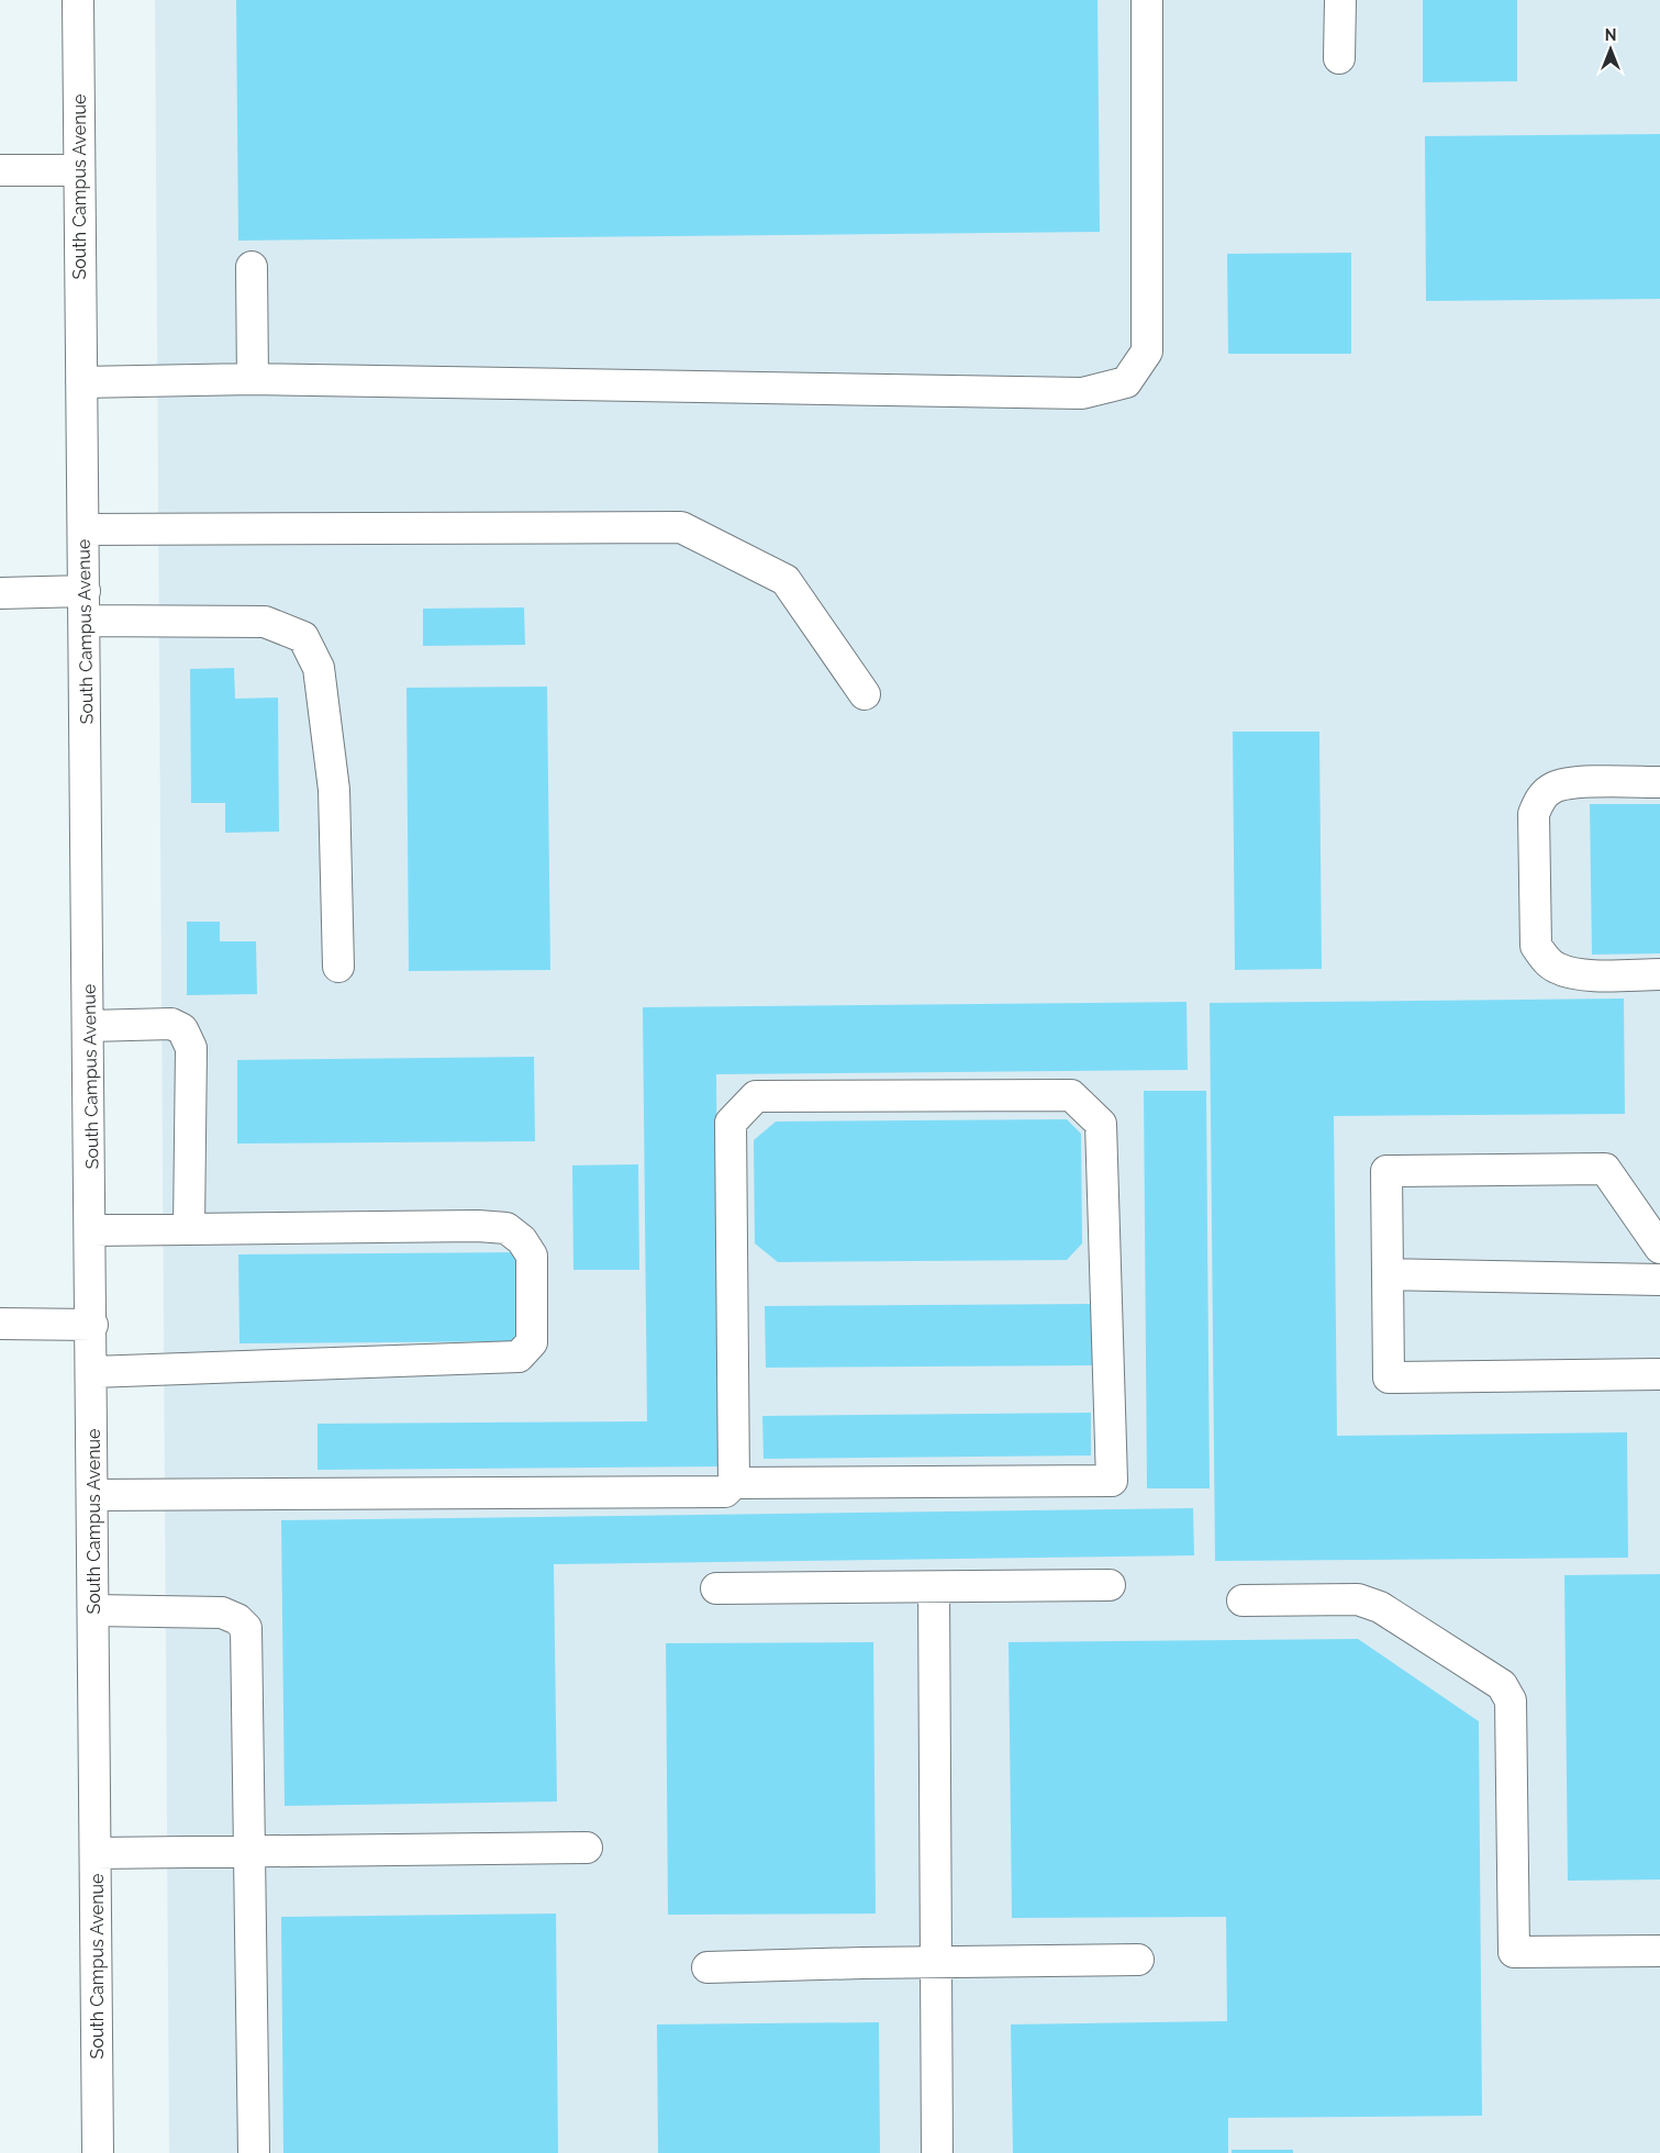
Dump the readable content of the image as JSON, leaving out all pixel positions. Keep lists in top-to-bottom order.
{
  "streets": {
    "street": ["South Campus Avenue"]
  },
  "north": "top"
}
